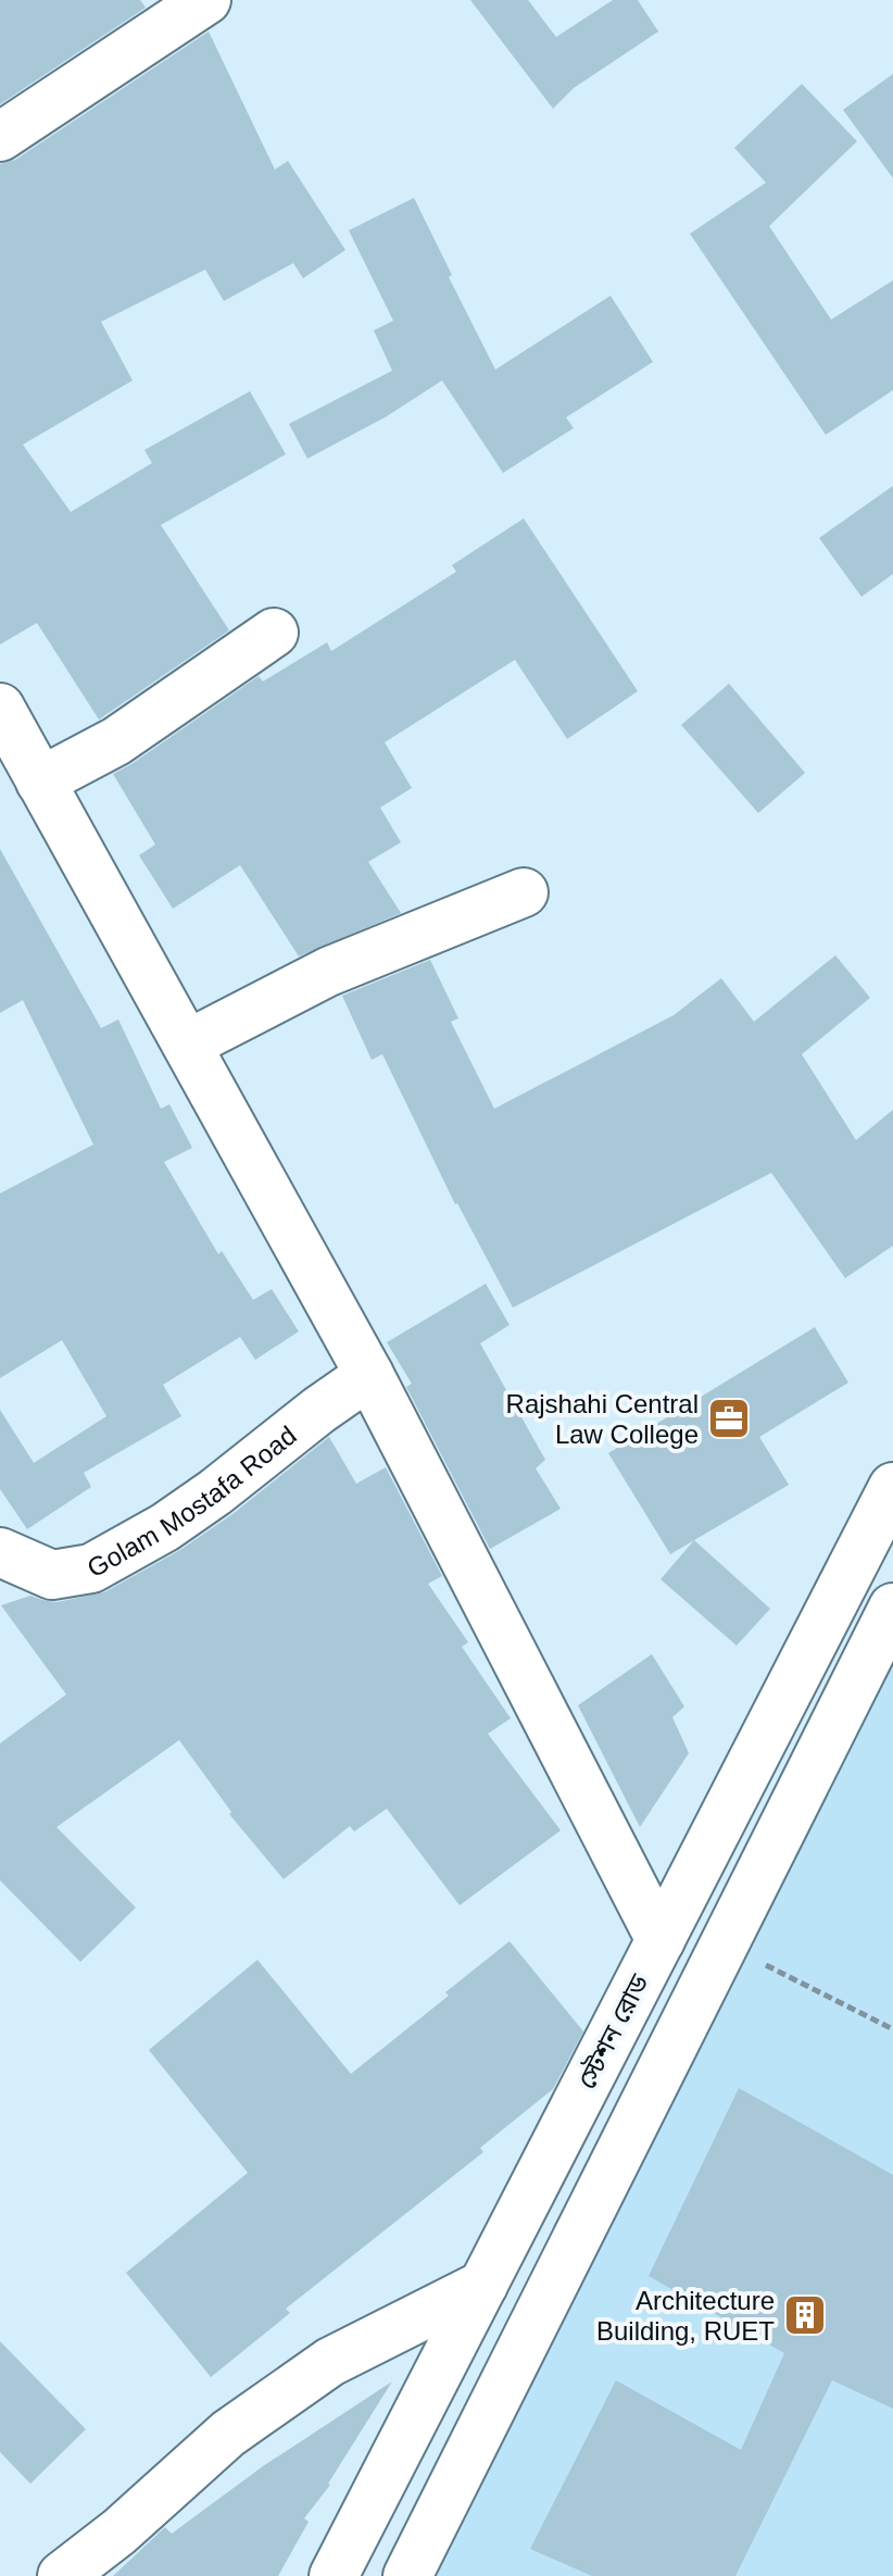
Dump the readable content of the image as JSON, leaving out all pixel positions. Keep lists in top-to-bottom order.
{
  "streets": {
    "main road": ["Golam Mostafa Road", "স্টেশন রোড"]
  },
  "places": {
    "office": ["Rajshahi Central Law College"],
    "building": ["Architecture Building, RUET"]
  }
}
